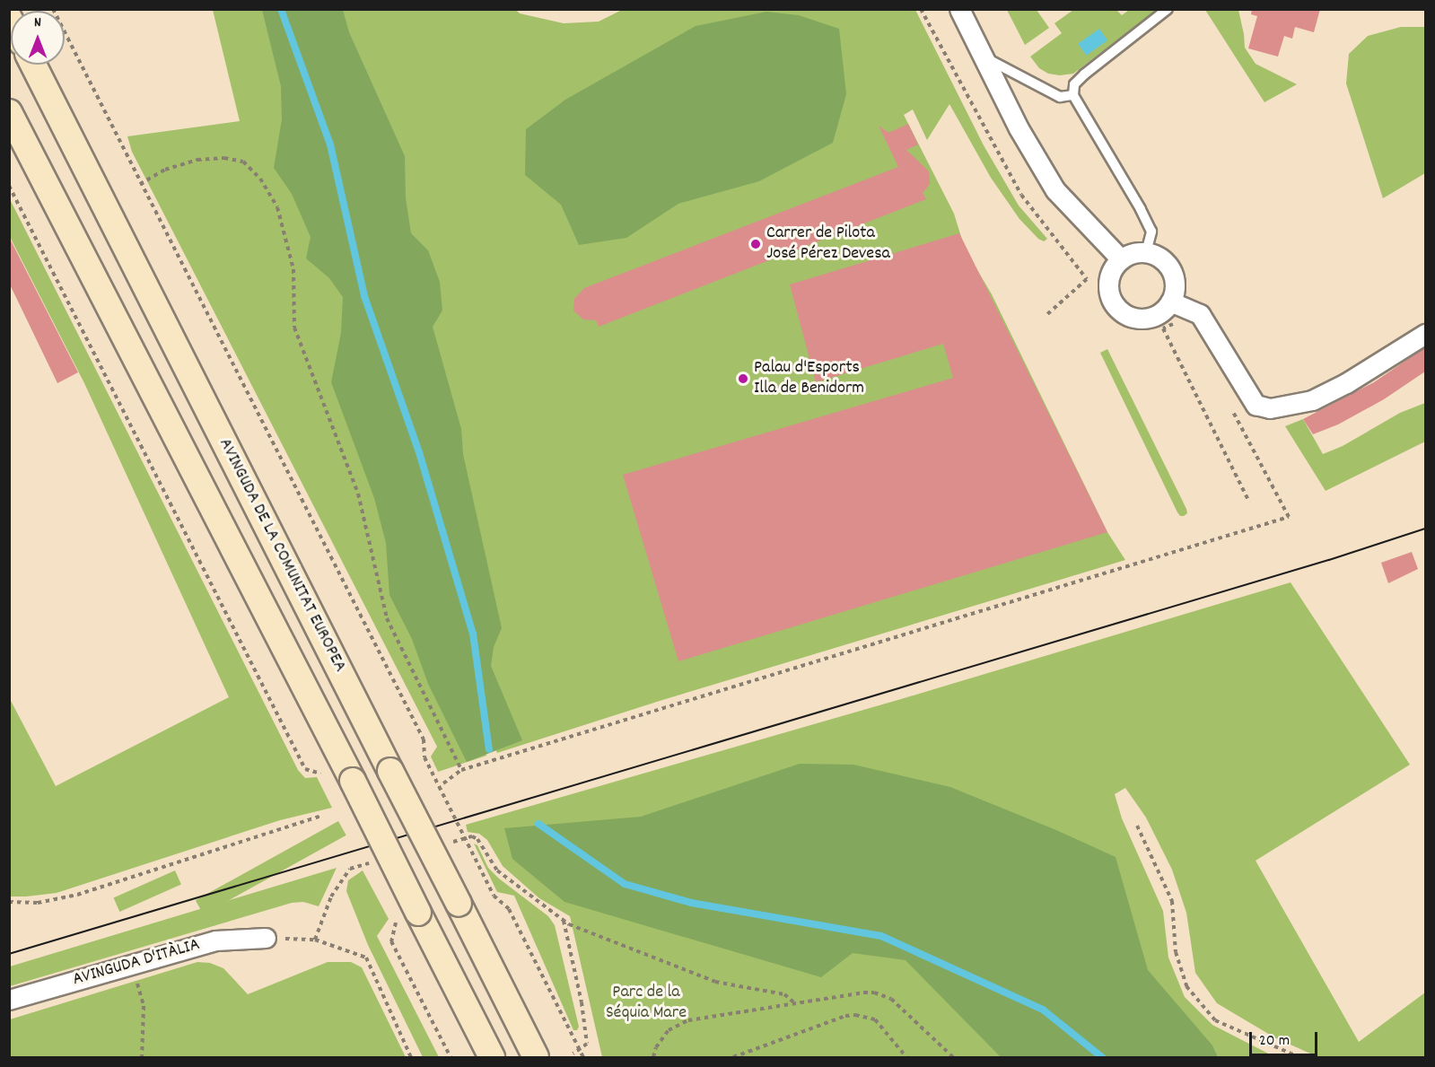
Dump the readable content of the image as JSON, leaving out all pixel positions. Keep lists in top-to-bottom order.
{
  "streets": {
    "main road": ["AVINGUDA DE LA COMUNITAT EUROPEA"],
    "street": ["AVINGUDA D'ITÀLIA"]
  },
  "parks": ["Parc de la Séquia Mare"],
  "places": ["Carrer de Pilota José Pérez Devesa", "Palau d'Esports Illa de Benidorm"],
  "scale_bar": "20 m",
  "north": "top"
}
